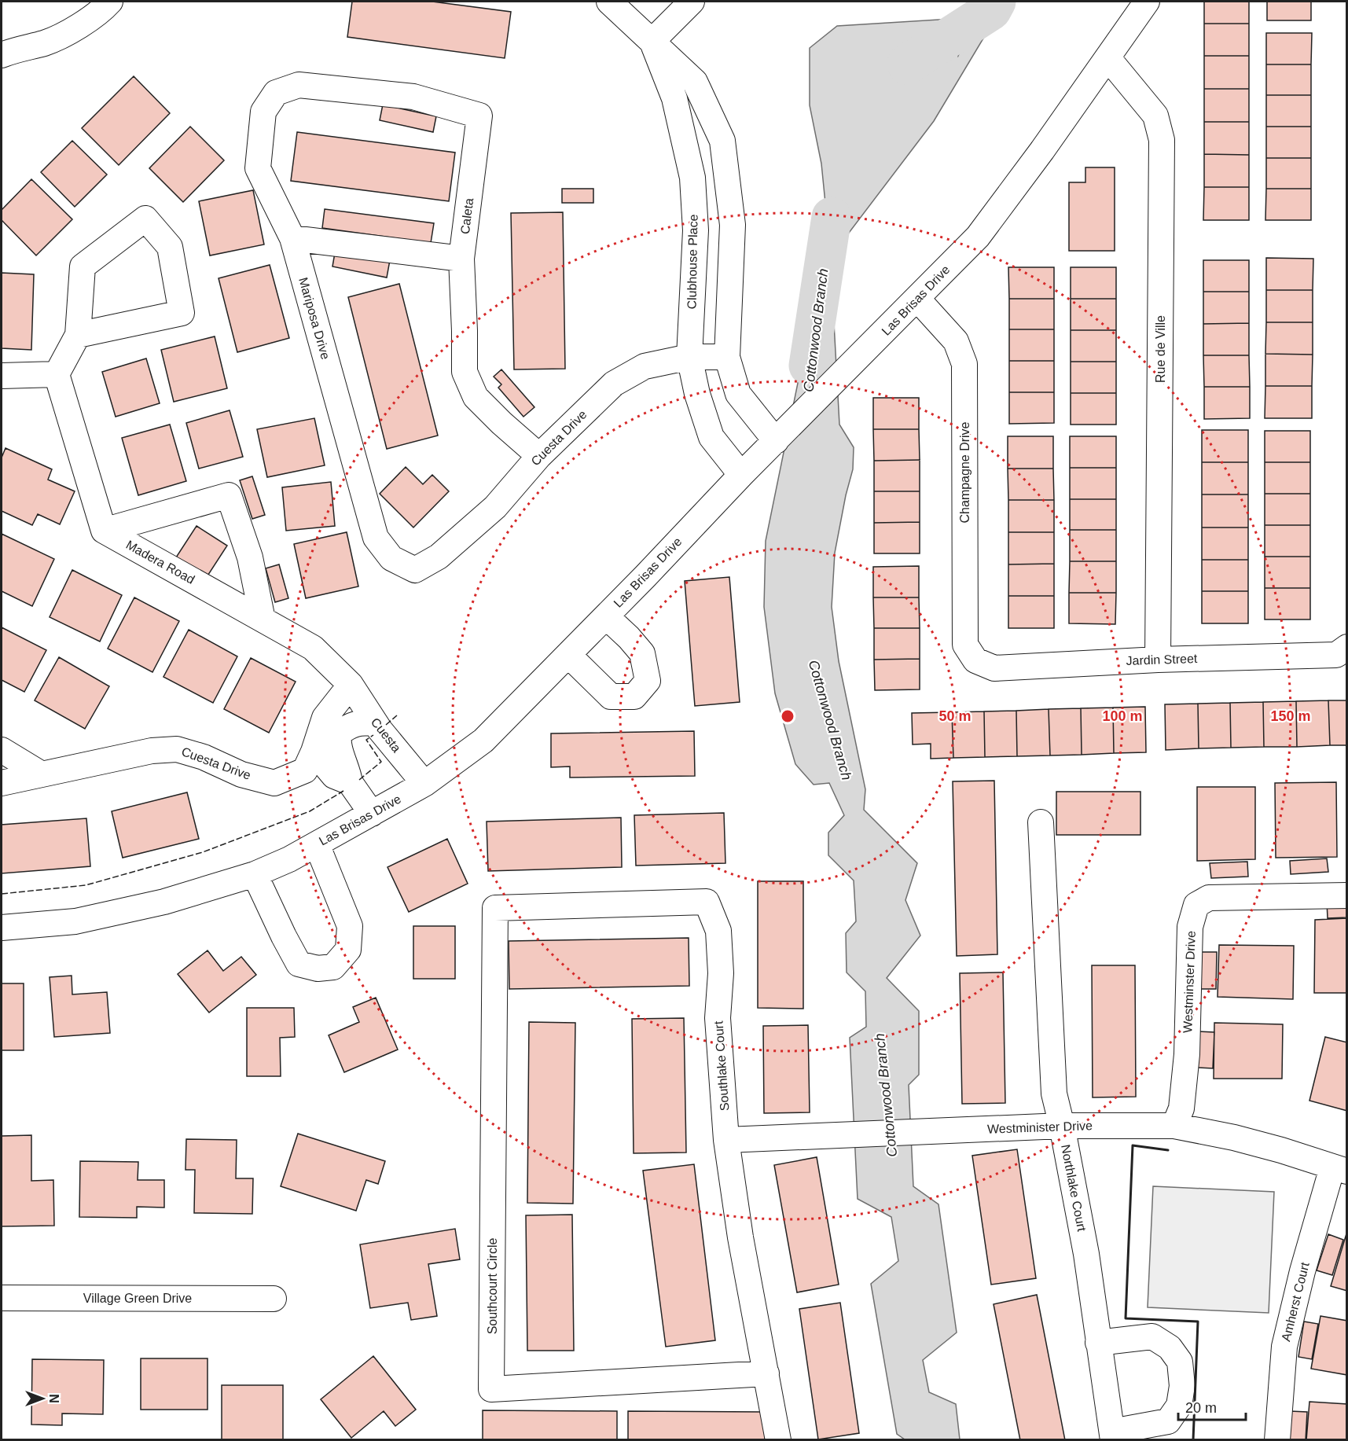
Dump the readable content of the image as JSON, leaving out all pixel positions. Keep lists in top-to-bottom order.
{
  "streets": {
    "street": [
      "Caleta",
      "Clubhouse Place",
      "Las Brisas Drive",
      "Mariposa Drive",
      "Rue de Ville",
      "Cuesta Drive",
      "Champagne Drive",
      "Madera Road",
      "Jardin Street",
      "Cuesta",
      "Westminster Drive",
      "Southlake Court",
      "Westminister Drive",
      "Northlake Court",
      "Southcourt Circle",
      "Village Green Drive",
      "Amherst Court"
    ]
  },
  "crossings": [
    ["Caleta", "Mariposa Drive"],
    ["Caleta", "Cuesta Drive"],
    ["Clubhouse Place", "Las Brisas Drive"],
    ["Clubhouse Place", "Cuesta Drive"],
    ["Las Brisas Drive", "Rue de Ville"],
    ["Las Brisas Drive", "Champagne Drive"],
    ["Las Brisas Drive", "Cuesta"],
    ["Mariposa Drive", "Cuesta Drive"],
    ["Rue de Ville", "Jardin Street"],
    ["Cuesta Drive", "Madera Road"],
    ["Cuesta Drive", "Cuesta"],
    ["Champagne Drive", "Jardin Street"],
    ["Madera Road", "Cuesta"],
    ["Westminster Drive", "Westminister Drive"],
    ["Southlake Court", "Westminister Drive"],
    ["Southlake Court", "Southcourt Circle"],
    ["Westminister Drive", "Northlake Court"],
    ["Westminister Drive", "Amherst Court"]
  ],
  "water": ["Cottonwood Branch"],
  "scale_bar": "20 m",
  "north": "right",
  "rings": ["50 m", "100 m", "150 m"]
}
